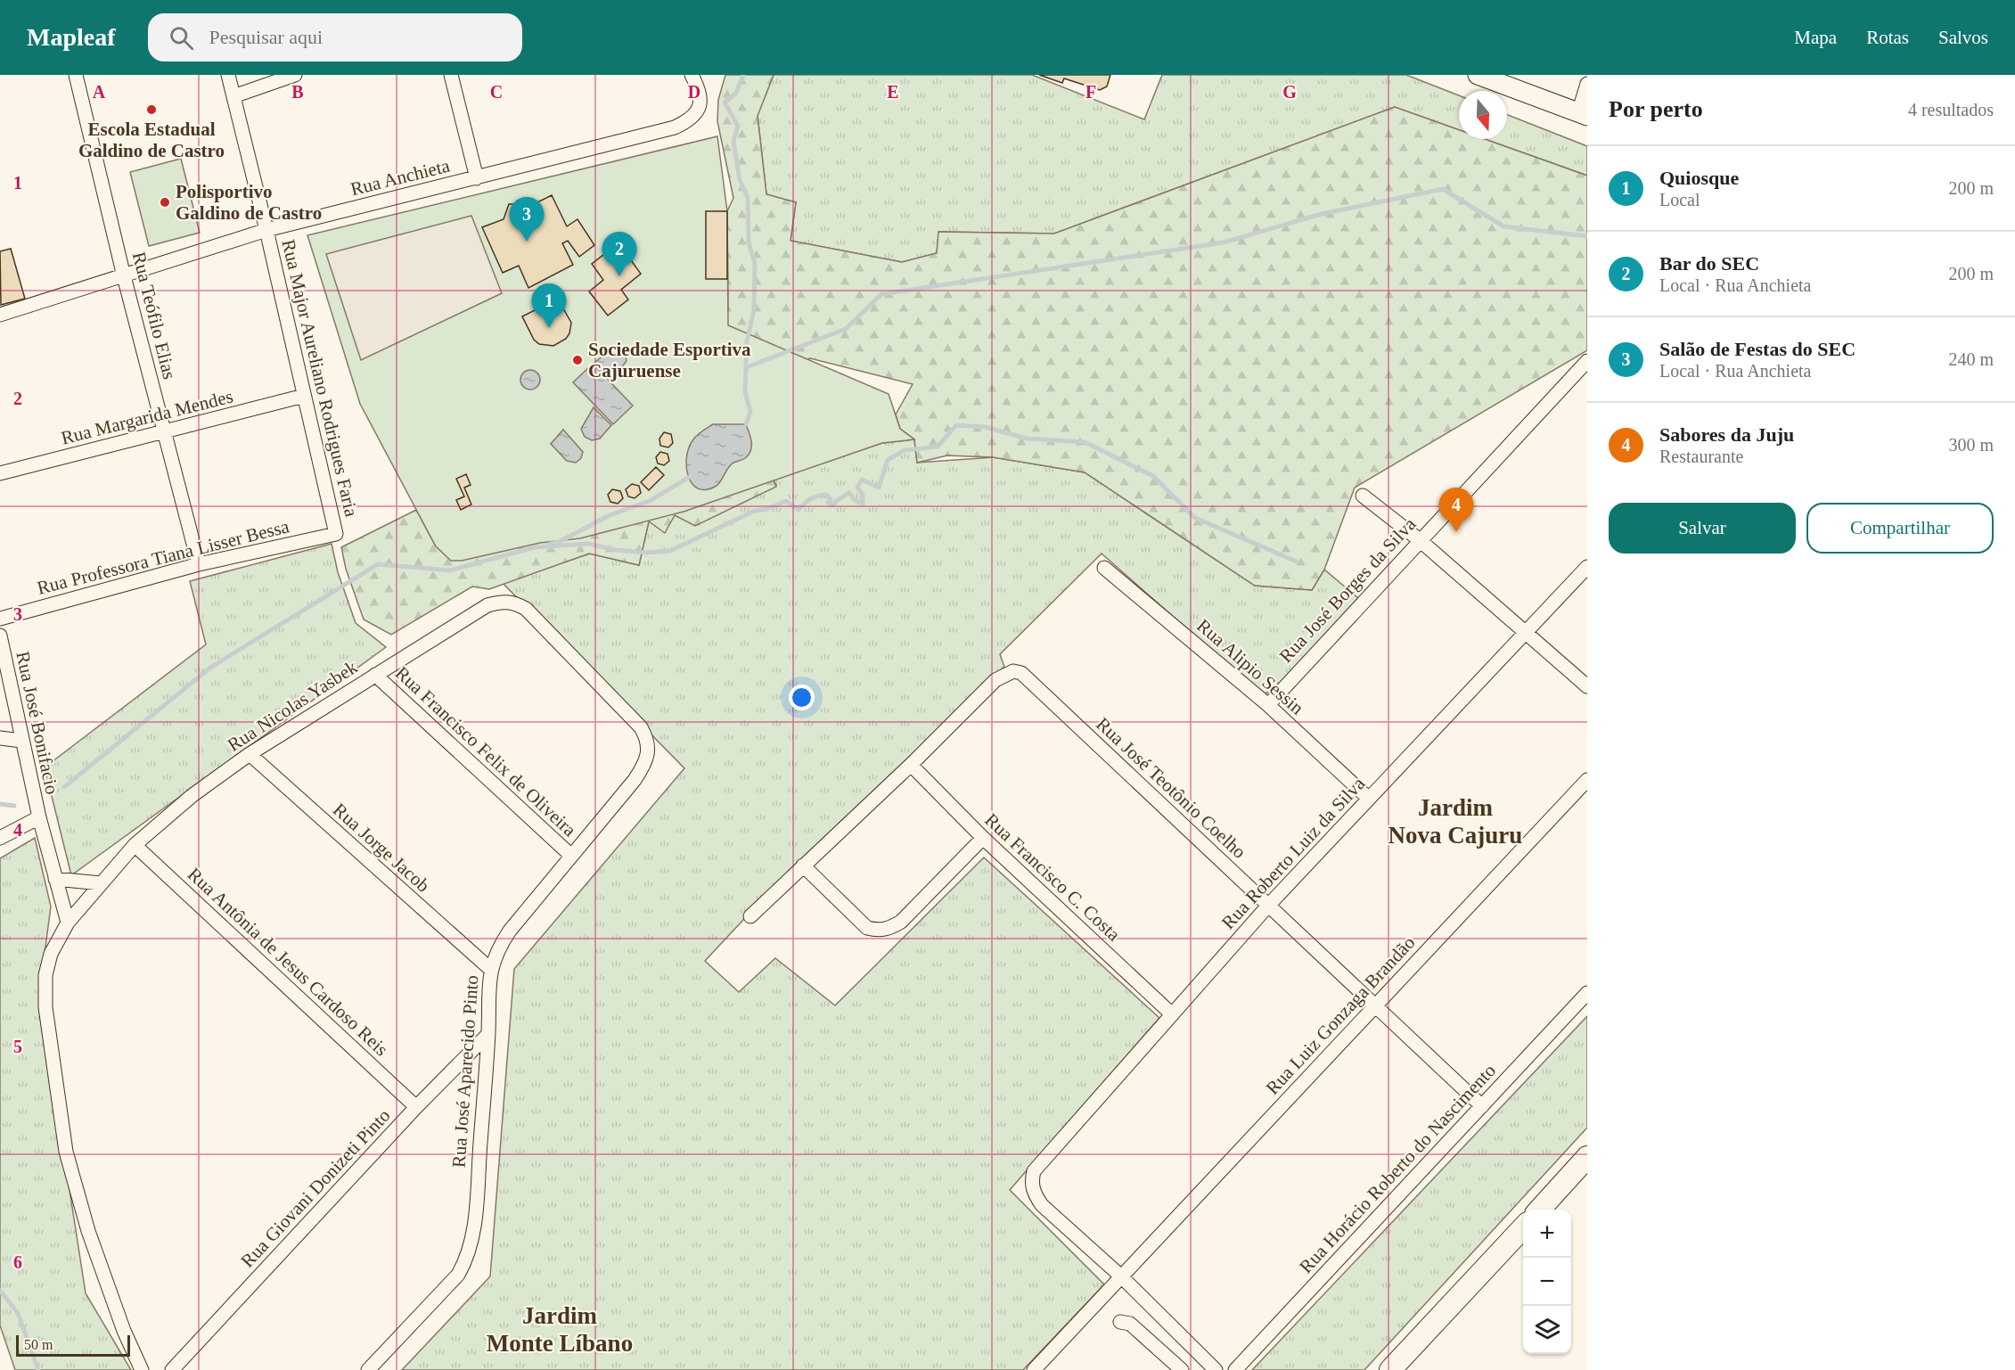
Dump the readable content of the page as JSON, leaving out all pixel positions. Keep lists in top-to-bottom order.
{
  "streets": {
    "street": [
      "Rua Anchieta",
      "Rua Teófilo Elias",
      "Rua Major Aureliano Rodrigues Faria",
      "Rua Margarida Mendes",
      "Rua Professora Tiana Lisser Bessa",
      "Rua José Borges da Silva",
      "Rua Alipio Sessin",
      "Rua Nicolas Yasbek",
      "Rua José Bonifacio",
      "Rua Francisco Felix de Oliveira",
      "Rua José Teotônio Coelho",
      "Rua Jorge Jacob",
      "Rua Roberto Luiz da Silva",
      "Rua Francisco C. Costa",
      "Rua Antônia de Jesus Cardoso Reis",
      "Rua Luiz Gonzaga Brandão",
      "Rua José Aparecido Pinto",
      "Rua Horácio Roberto do Nascimento",
      "Rua Giovani Donizeti Pinto"
    ]
  },
  "crossings": [
    ["Rua Anchieta", "Rua Teófilo Elias"],
    ["Rua Anchieta", "Rua Major Aureliano Rodrigues Faria"],
    ["Rua Teófilo Elias", "Rua Margarida Mendes"],
    ["Rua Teófilo Elias", "Rua Professora Tiana Lisser Bessa"],
    ["Rua Major Aureliano Rodrigues Faria", "Rua Margarida Mendes"],
    ["Rua Major Aureliano Rodrigues Faria", "Rua Professora Tiana Lisser Bessa"],
    ["Rua José Borges da Silva", "Rua Alipio Sessin"],
    ["Rua Alipio Sessin", "Rua Roberto Luiz da Silva"],
    ["Rua Nicolas Yasbek", "Rua José Bonifacio"],
    ["Rua Nicolas Yasbek", "Rua Francisco Felix de Oliveira"],
    ["Rua Nicolas Yasbek", "Rua Jorge Jacob"],
    ["Rua Nicolas Yasbek", "Rua Antônia de Jesus Cardoso Reis"],
    ["Rua Nicolas Yasbek", "Rua José Aparecido Pinto"],
    ["Rua Francisco Felix de Oliveira", "Rua José Aparecido Pinto"],
    ["Rua José Teotônio Coelho", "Rua Roberto Luiz da Silva"],
    ["Rua José Teotônio Coelho", "Rua Francisco C. Costa"],
    ["Rua José Teotônio Coelho", "Rua Luiz Gonzaga Brandão"],
    ["Rua José Teotônio Coelho", "Rua Horácio Roberto do Nascimento"],
    ["Rua Jorge Jacob", "Rua José Aparecido Pinto"],
    ["Rua Roberto Luiz da Silva", "Rua Francisco C. Costa"],
    ["Rua Roberto Luiz da Silva", "Rua Luiz Gonzaga Brandão"],
    ["Rua Antônia de Jesus Cardoso Reis", "Rua Giovani Donizeti Pinto"],
    ["Rua José Aparecido Pinto", "Rua Giovani Donizeti Pinto"]
  ],
  "districts": ["Jardim Nova Cajuru", "Jardim Monte Líbano"],
  "places": ["Escola Estadual Galdino de Castro", "Polisportivo Galdino de Castro", "Sociedade Esportiva Cajuruense"],
  "scale_bar": "50 m",
  "north": "bottom",
  "page": {
    "header": "Mapleaf",
    "search": "Pesquisar aqui",
    "nav": ["Mapa", "Rotas", "Salvos"],
    "heading": ["Por perto", "4 resultados"],
    "list": [
      {
        "mark": "1",
        "name": "Quiosque",
        "note": "Local",
        "value": "200 m"
      },
      {
        "mark": "2",
        "name": "Bar do SEC",
        "note": "Local · Rua Anchieta",
        "value": "200 m"
      },
      {
        "mark": "3",
        "name": "Salão de Festas do SEC",
        "note": "Local · Rua Anchieta",
        "value": "240 m"
      },
      {
        "mark": "4",
        "name": "Sabores da Juju",
        "note": "Restaurante",
        "value": "300 m"
      }
    ],
    "pins": [
      "3",
      "2",
      "1",
      "4"
    ],
    "buttons": ["Salvar", "Compartilhar"],
    "map_buttons": ["+", "−"],
    "scale": "50 m"
  },
  "grid": {
    "columns": [
      "A",
      "B",
      "C",
      "D",
      "E",
      "F",
      "G"
    ],
    "rows": [
      "1",
      "2",
      "3",
      "4",
      "5",
      "6"
    ]
  }
}
